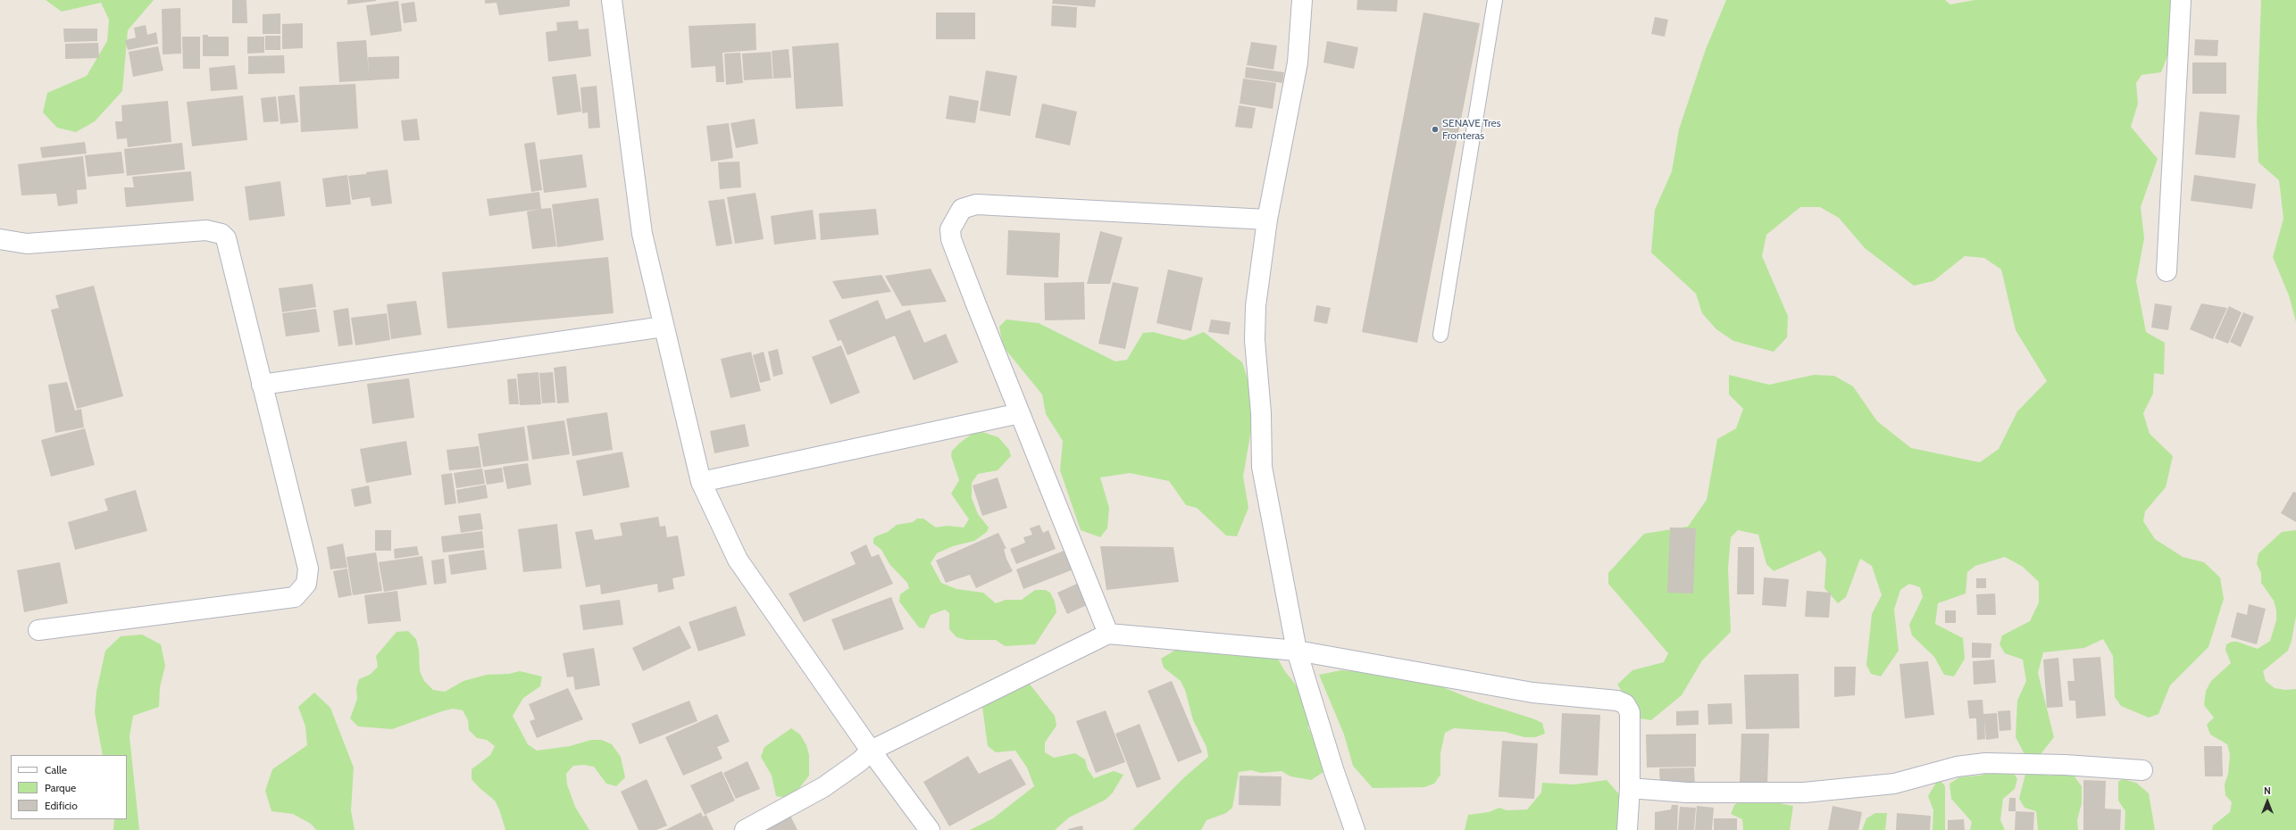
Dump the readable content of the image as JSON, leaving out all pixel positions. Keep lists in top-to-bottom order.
{
  "places": ["SENAVE Tres Fronteras"],
  "legend": ["Calle", "Parque", "Edificio"],
  "north": "top"
}
